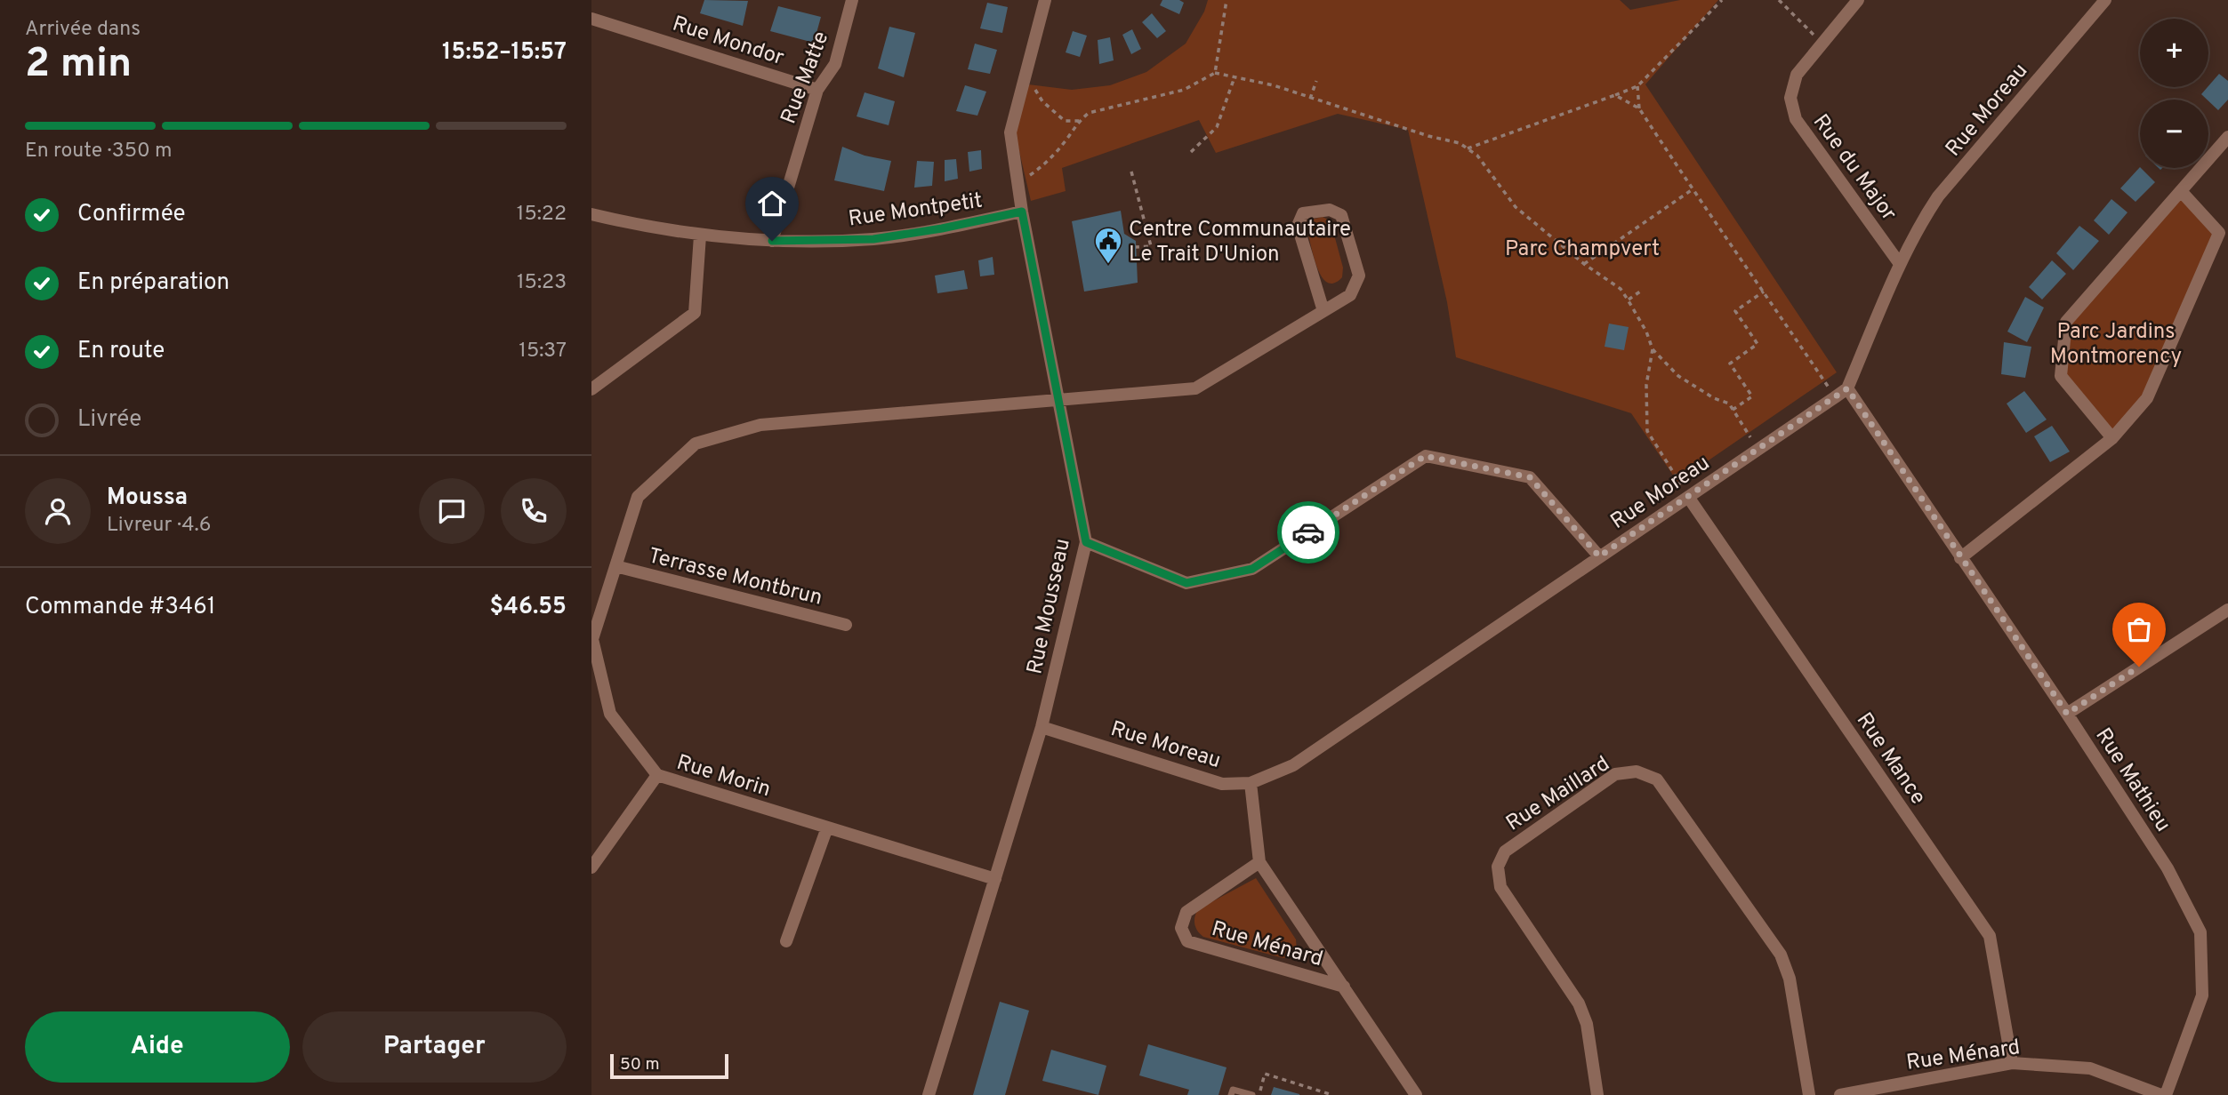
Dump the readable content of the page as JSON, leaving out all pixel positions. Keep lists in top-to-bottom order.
{
  "streets": {
    "street": [
      "Rue Mondor",
      "Rue Matte",
      "Rue Moreau",
      "Rue du Major",
      "Rue Montpetit",
      "Terrasse Montbrun",
      "Rue Mousseau",
      "Rue Mance",
      "Rue Morin",
      "Rue Mathieu",
      "Rue Maillard",
      "Rue Ménard"
    ]
  },
  "crossings": [
    ["Rue Mondor", "Rue Matte"],
    ["Rue Matte", "Rue Montpetit"],
    ["Rue Moreau", "Rue du Major"],
    ["Rue Moreau", "Rue Mousseau"],
    ["Rue Moreau", "Rue Mance"],
    ["Rue Moreau", "Rue Mathieu"],
    ["Rue Moreau", "Rue Ménard"],
    ["Rue Montpetit", "Rue Mousseau"],
    ["Terrasse Montbrun", "Rue Morin"],
    ["Rue Mousseau", "Rue Morin"],
    ["Rue Mance", "Rue Ménard"],
    ["Rue Mathieu", "Rue Ménard"]
  ],
  "parks": ["Parc Champvert", "Parc Jardins Montmorency"],
  "places": {
    "public building": ["Centre Communautaire Le Trait D'Union"]
  },
  "scale_bar": "50 m",
  "page": {
    "heading": ["2 min", "Arrivée dans", "15:52–15:57"],
    "panel": [
      "Moussa",
      "Livreur · 4.6",
      "Commande #3461",
      "$46.55"
    ],
    "map_buttons": ["+", "−"],
    "bar": "En route · 350 m",
    "list": [
      ["Confirmée", "15:22"],
      ["En préparation", "15:23"],
      ["En route", "15:37"],
      "Livrée"
    ],
    "buttons": ["Aide", "Partager"],
    "scale": "50 m"
  }
}
